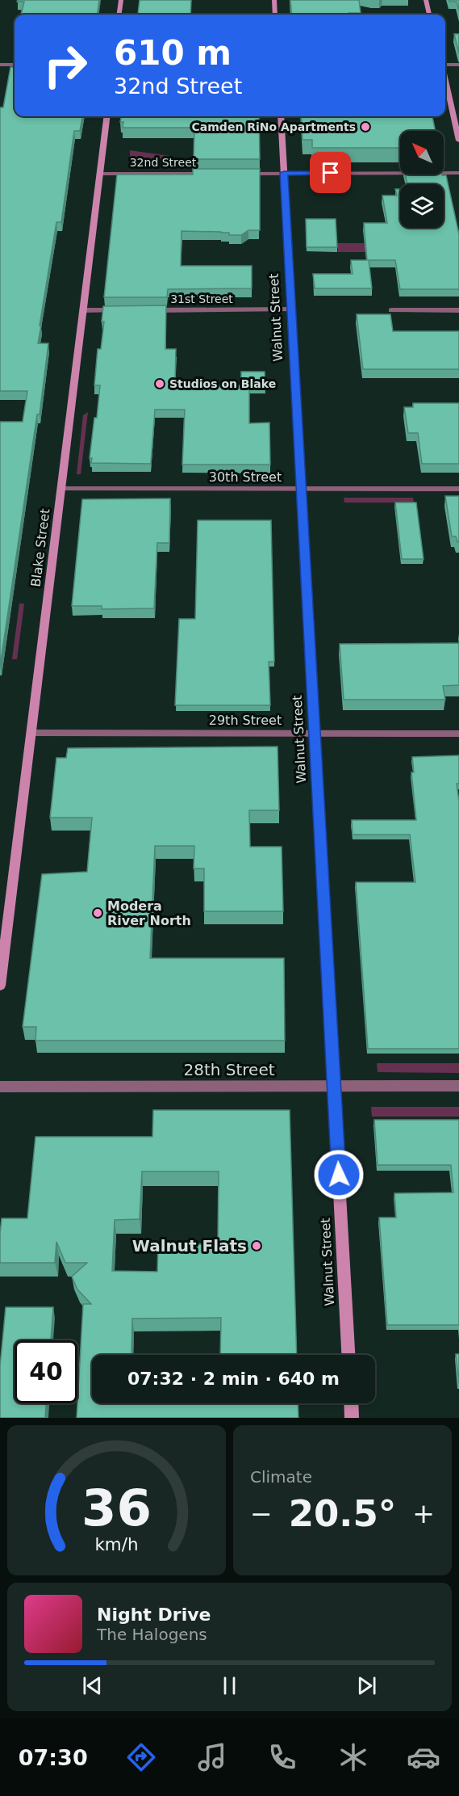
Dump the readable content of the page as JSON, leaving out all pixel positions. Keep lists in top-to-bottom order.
{
  "streets": {
    "street": [
      "32nd Street",
      "31st Street",
      "Walnut Street",
      "30th Street",
      "Blake Street",
      "29th Street",
      "28th Street"
    ]
  },
  "crossings": [
    ["32nd Street", "Blake Street"],
    ["31st Street", "Walnut Street"],
    ["Walnut Street", "30th Street"],
    ["Walnut Street", "29th Street"],
    ["Walnut Street", "28th Street"],
    ["30th Street", "Blake Street"],
    ["Blake Street", "29th Street"]
  ],
  "places": [
    "Camden RiNo Apartments",
    "Studios on Blake",
    "Modera River North",
    "Walnut Flats"
  ],
  "north": "top left",
  "page": {
    "turn": ["610 m", "32nd Street"],
    "limit": "40",
    "trip": "07:32 · 2 min · 640 m",
    "tile": "Climate",
    "heat": ["−", "20.5°", "+"],
    "song": ["Night Drive", "The Halogens"],
    "tabs": "07:30",
    "gauge": ["36", "km/h"]
  }
}
